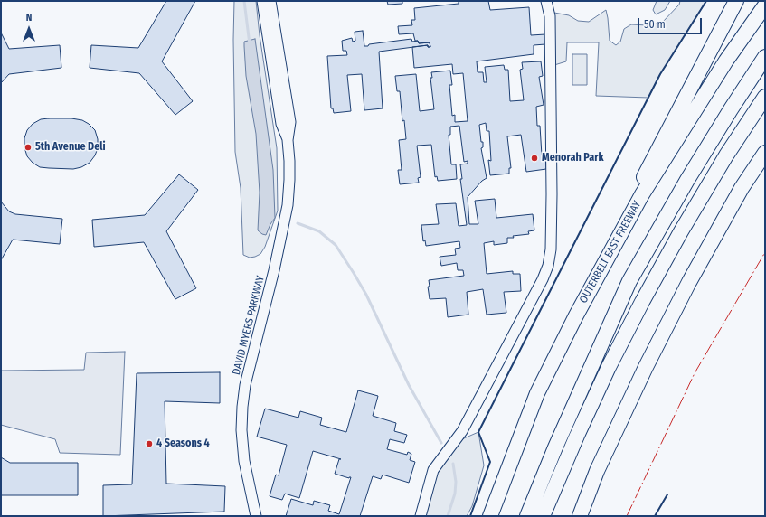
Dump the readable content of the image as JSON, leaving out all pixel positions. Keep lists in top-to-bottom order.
{
  "streets": {
    "highway": ["OUTERBELT EAST FREEWAY"],
    "street": ["DAVID MYERS PARKWAY"]
  },
  "places": ["5th Avenue Deli", "Menorah Park", "4 Seasons 4"],
  "scale_bar": "50 m",
  "north": "top"
}
